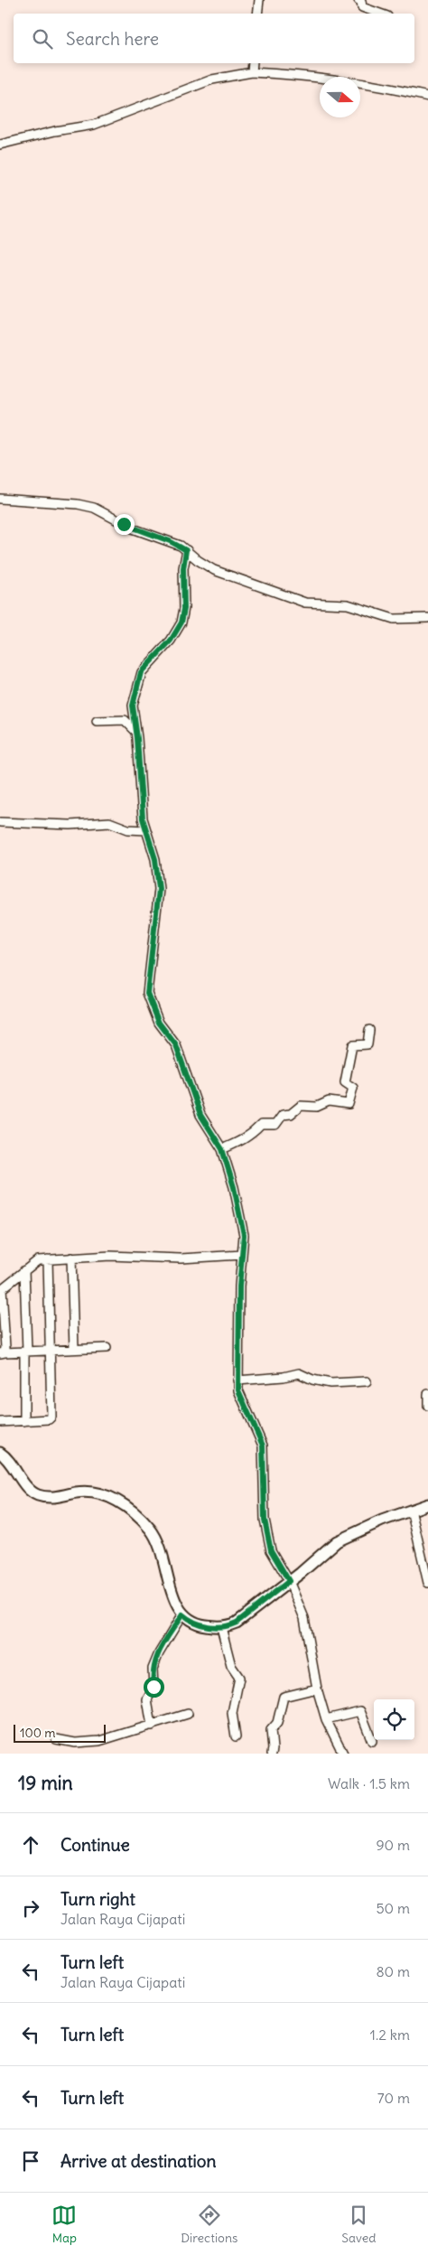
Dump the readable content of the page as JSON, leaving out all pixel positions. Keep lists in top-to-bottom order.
{
  "scale_bar": "100 m",
  "north": "right",
  "page": {
    "search": "Search here",
    "scale": "100 m",
    "heading": ["19 min", "Walk · 1.5 km"],
    "list": [
      ["Continue", "90 m"],
      ["Turn right", "Jalan Raya Cijapati", "50 m"],
      ["Turn left", "Jalan Raya Cijapati", "80 m"],
      ["Turn left", "1.2 km"],
      ["Turn left", "70 m"],
      "Arrive at destination"
    ],
    "nav": ["Map", "Directions", "Saved"]
  }
}
